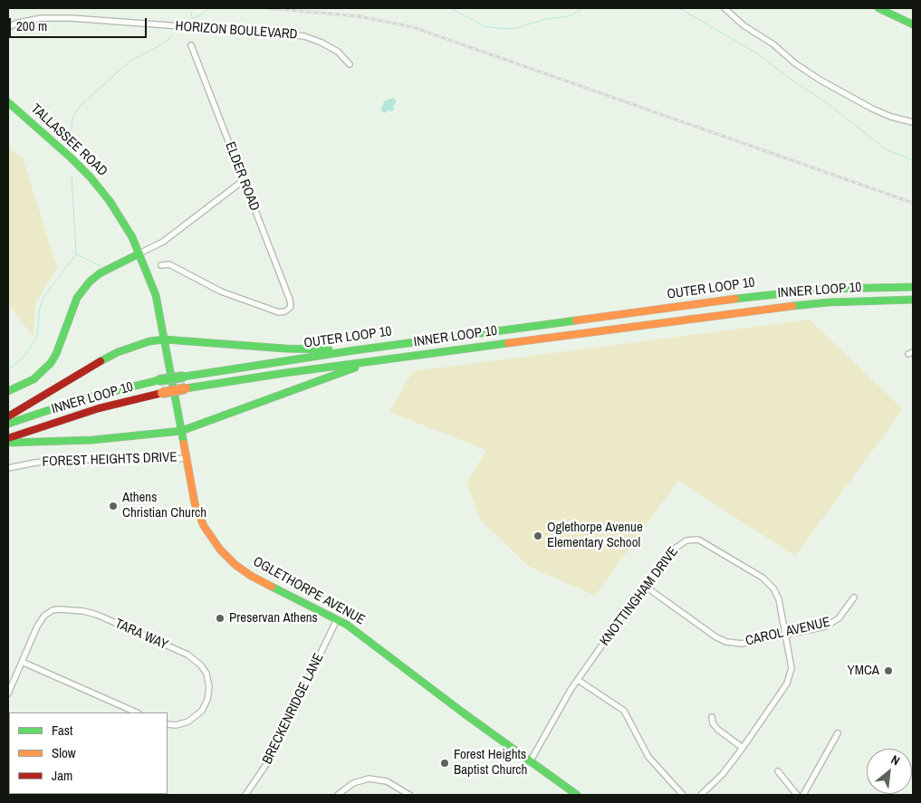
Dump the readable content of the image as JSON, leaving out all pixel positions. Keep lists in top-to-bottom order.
{
  "streets": {
    "main road": [
      "TALLASSEE ROAD",
      "OUTER LOOP 10",
      "INNER LOOP 10",
      "OGLETHORPE AVENUE"
    ],
    "street": [
      "HORIZON BOULEVARD",
      "ELDER ROAD",
      "FOREST HEIGHTS DRIVE",
      "KNOTTINGHAM DRIVE",
      "CAROL AVENUE",
      "TARA WAY",
      "BRECKENRIDGE LANE"
    ]
  },
  "crossings": [
    ["TALLASSEE ROAD", "OGLETHORPE AVENUE"],
    ["FOREST HEIGHTS DRIVE", "OGLETHORPE AVENUE"],
    ["OGLETHORPE AVENUE", "KNOTTINGHAM DRIVE"],
    ["OGLETHORPE AVENUE", "BRECKENRIDGE LANE"],
    ["KNOTTINGHAM DRIVE", "CAROL AVENUE"]
  ],
  "places": [
    "Athens Christian Church",
    "Oglethorpe Avenue Elementary School",
    "Preservan Athens",
    "YMCA",
    "Forest Heights Baptist Church"
  ],
  "legend": ["Fast", "Slow", "Jam"],
  "scale_bar": "200 m",
  "north": "top right"
}
